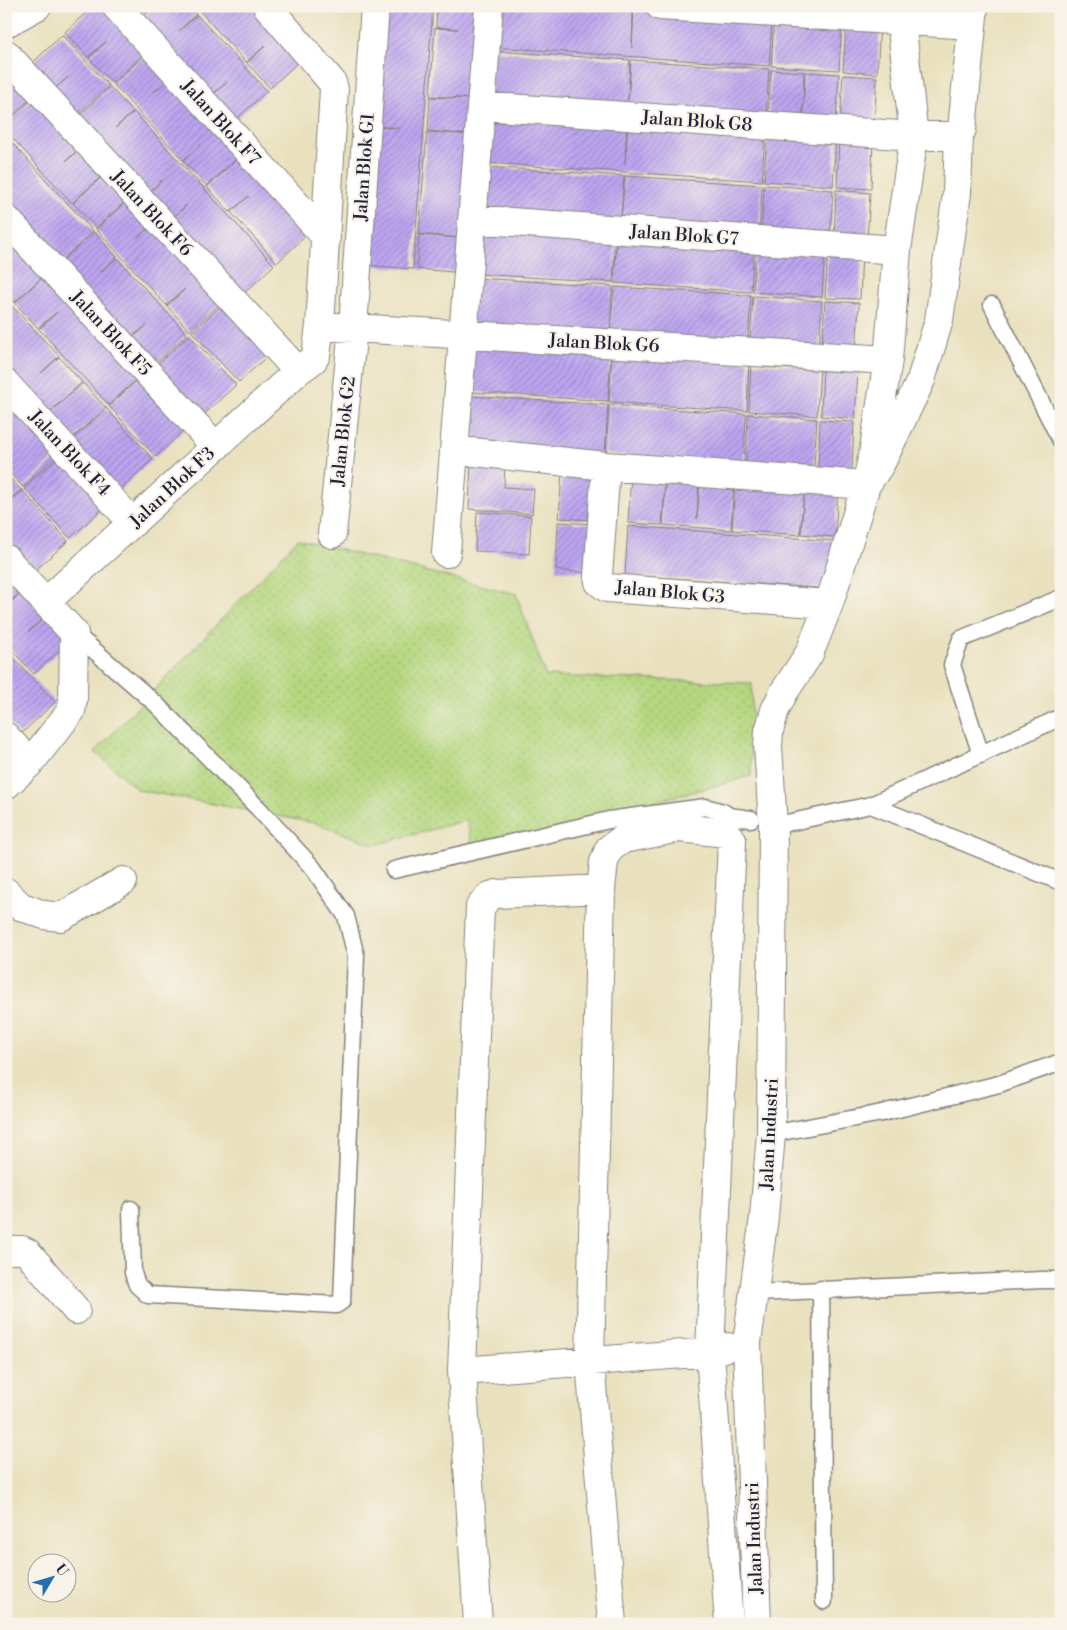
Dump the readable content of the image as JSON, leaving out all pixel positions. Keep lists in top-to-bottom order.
{
  "streets": {
    "street": [
      "Jalan Blok G8",
      "Jalan Blok F7",
      "Jalan Blok G1",
      "Jalan Blok F6",
      "Jalan Blok G7",
      "Jalan Blok F5",
      "Jalan Blok G6",
      "Jalan Blok G2",
      "Jalan Blok F4",
      "Jalan Blok F3",
      "Jalan Blok G3",
      "Jalan Industri"
    ]
  },
  "crossings": [
    ["Jalan Blok F7", "Jalan Blok F3"],
    ["Jalan Blok G1", "Jalan Blok G6"],
    ["Jalan Blok G1", "Jalan Blok G2"],
    ["Jalan Blok F6", "Jalan Blok F3"],
    ["Jalan Blok F5", "Jalan Blok F3"],
    ["Jalan Blok G6", "Jalan Blok G2"],
    ["Jalan Blok G6", "Jalan Blok F3"],
    ["Jalan Blok F4", "Jalan Blok F3"],
    ["Jalan Blok G3", "Jalan Industri"]
  ],
  "north": "top right"
}
